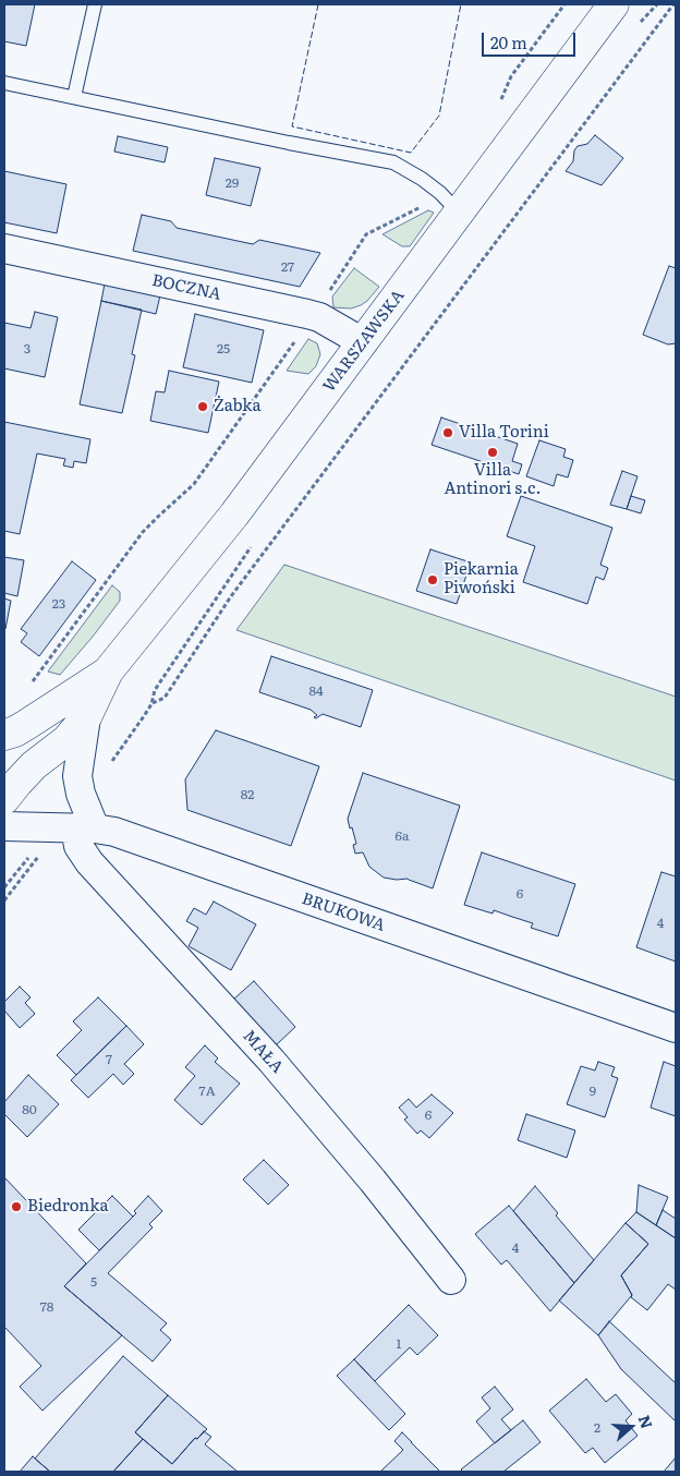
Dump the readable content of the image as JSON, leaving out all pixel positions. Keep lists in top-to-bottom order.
{
  "streets": {
    "street": [
      "BOCZNA",
      "WARSZAWSKA",
      "BRUKOWA",
      "MAŁA"
    ]
  },
  "crossings": [
    ["BOCZNA", "WARSZAWSKA"],
    ["WARSZAWSKA", "BRUKOWA"],
    ["WARSZAWSKA", "MAŁA"],
    ["BRUKOWA", "MAŁA"]
  ],
  "places": [
    "Żabka",
    "Villa Torini",
    "Villa Antinori s.c.",
    "Piekarnia Piwoński",
    "Biedronka"
  ],
  "house_numbers": [
    "29",
    "27",
    "3",
    "25",
    "23",
    "84",
    "82",
    "6a",
    "6",
    "4",
    "7",
    "7A",
    "9",
    "80",
    "6",
    "4",
    "5",
    "78",
    "1",
    "2"
  ],
  "scale_bar": "20 m",
  "north": "right"
}
